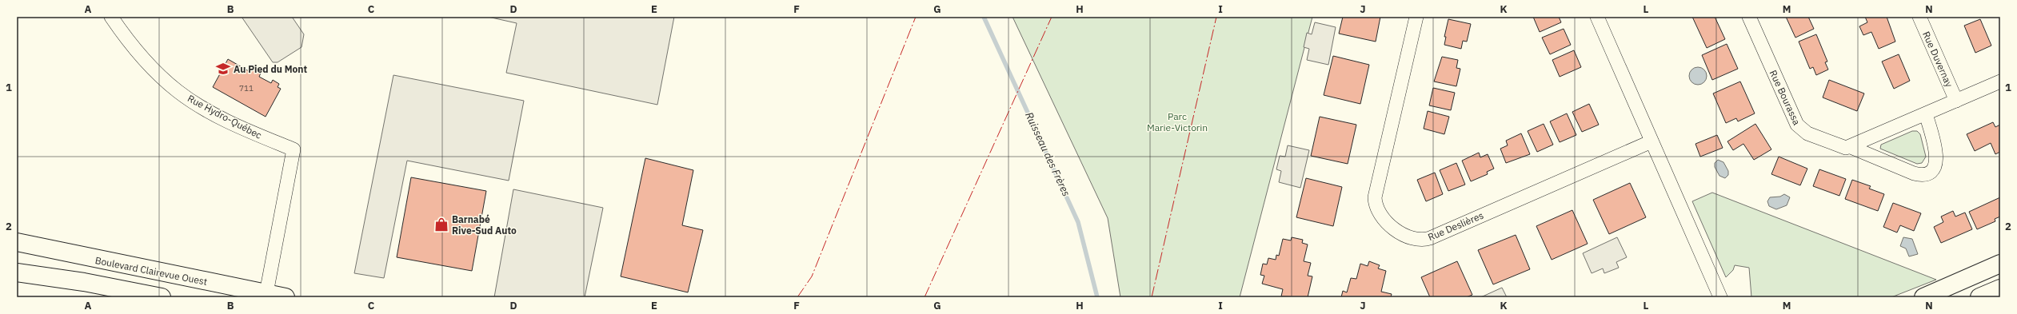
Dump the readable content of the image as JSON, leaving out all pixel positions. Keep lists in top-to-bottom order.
{
  "streets": {
    "street": [
      "Rue Duvernay",
      "Rue Bourassa",
      "Rue Hydro-Québec",
      "Rue Deslières",
      "Boulevard Clairevue Ouest"
    ]
  },
  "crossings": [
    ["Rue Hydro-Québec", "Boulevard Clairevue Ouest"]
  ],
  "water": ["Ruisseau des Frères"],
  "parks": ["Parc Marie-Victorin"],
  "places": {
    "school or university": ["Au Pied du Mont"],
    "shop": ["Barnabé Rive-Sud Auto"]
  },
  "house_numbers": ["711"],
  "grid": {
    "columns": [
      "A",
      "B",
      "C",
      "D",
      "E",
      "F",
      "G",
      "H",
      "I",
      "J",
      "K",
      "L",
      "M",
      "N"
    ],
    "rows": ["1", "2"]
  }
}
